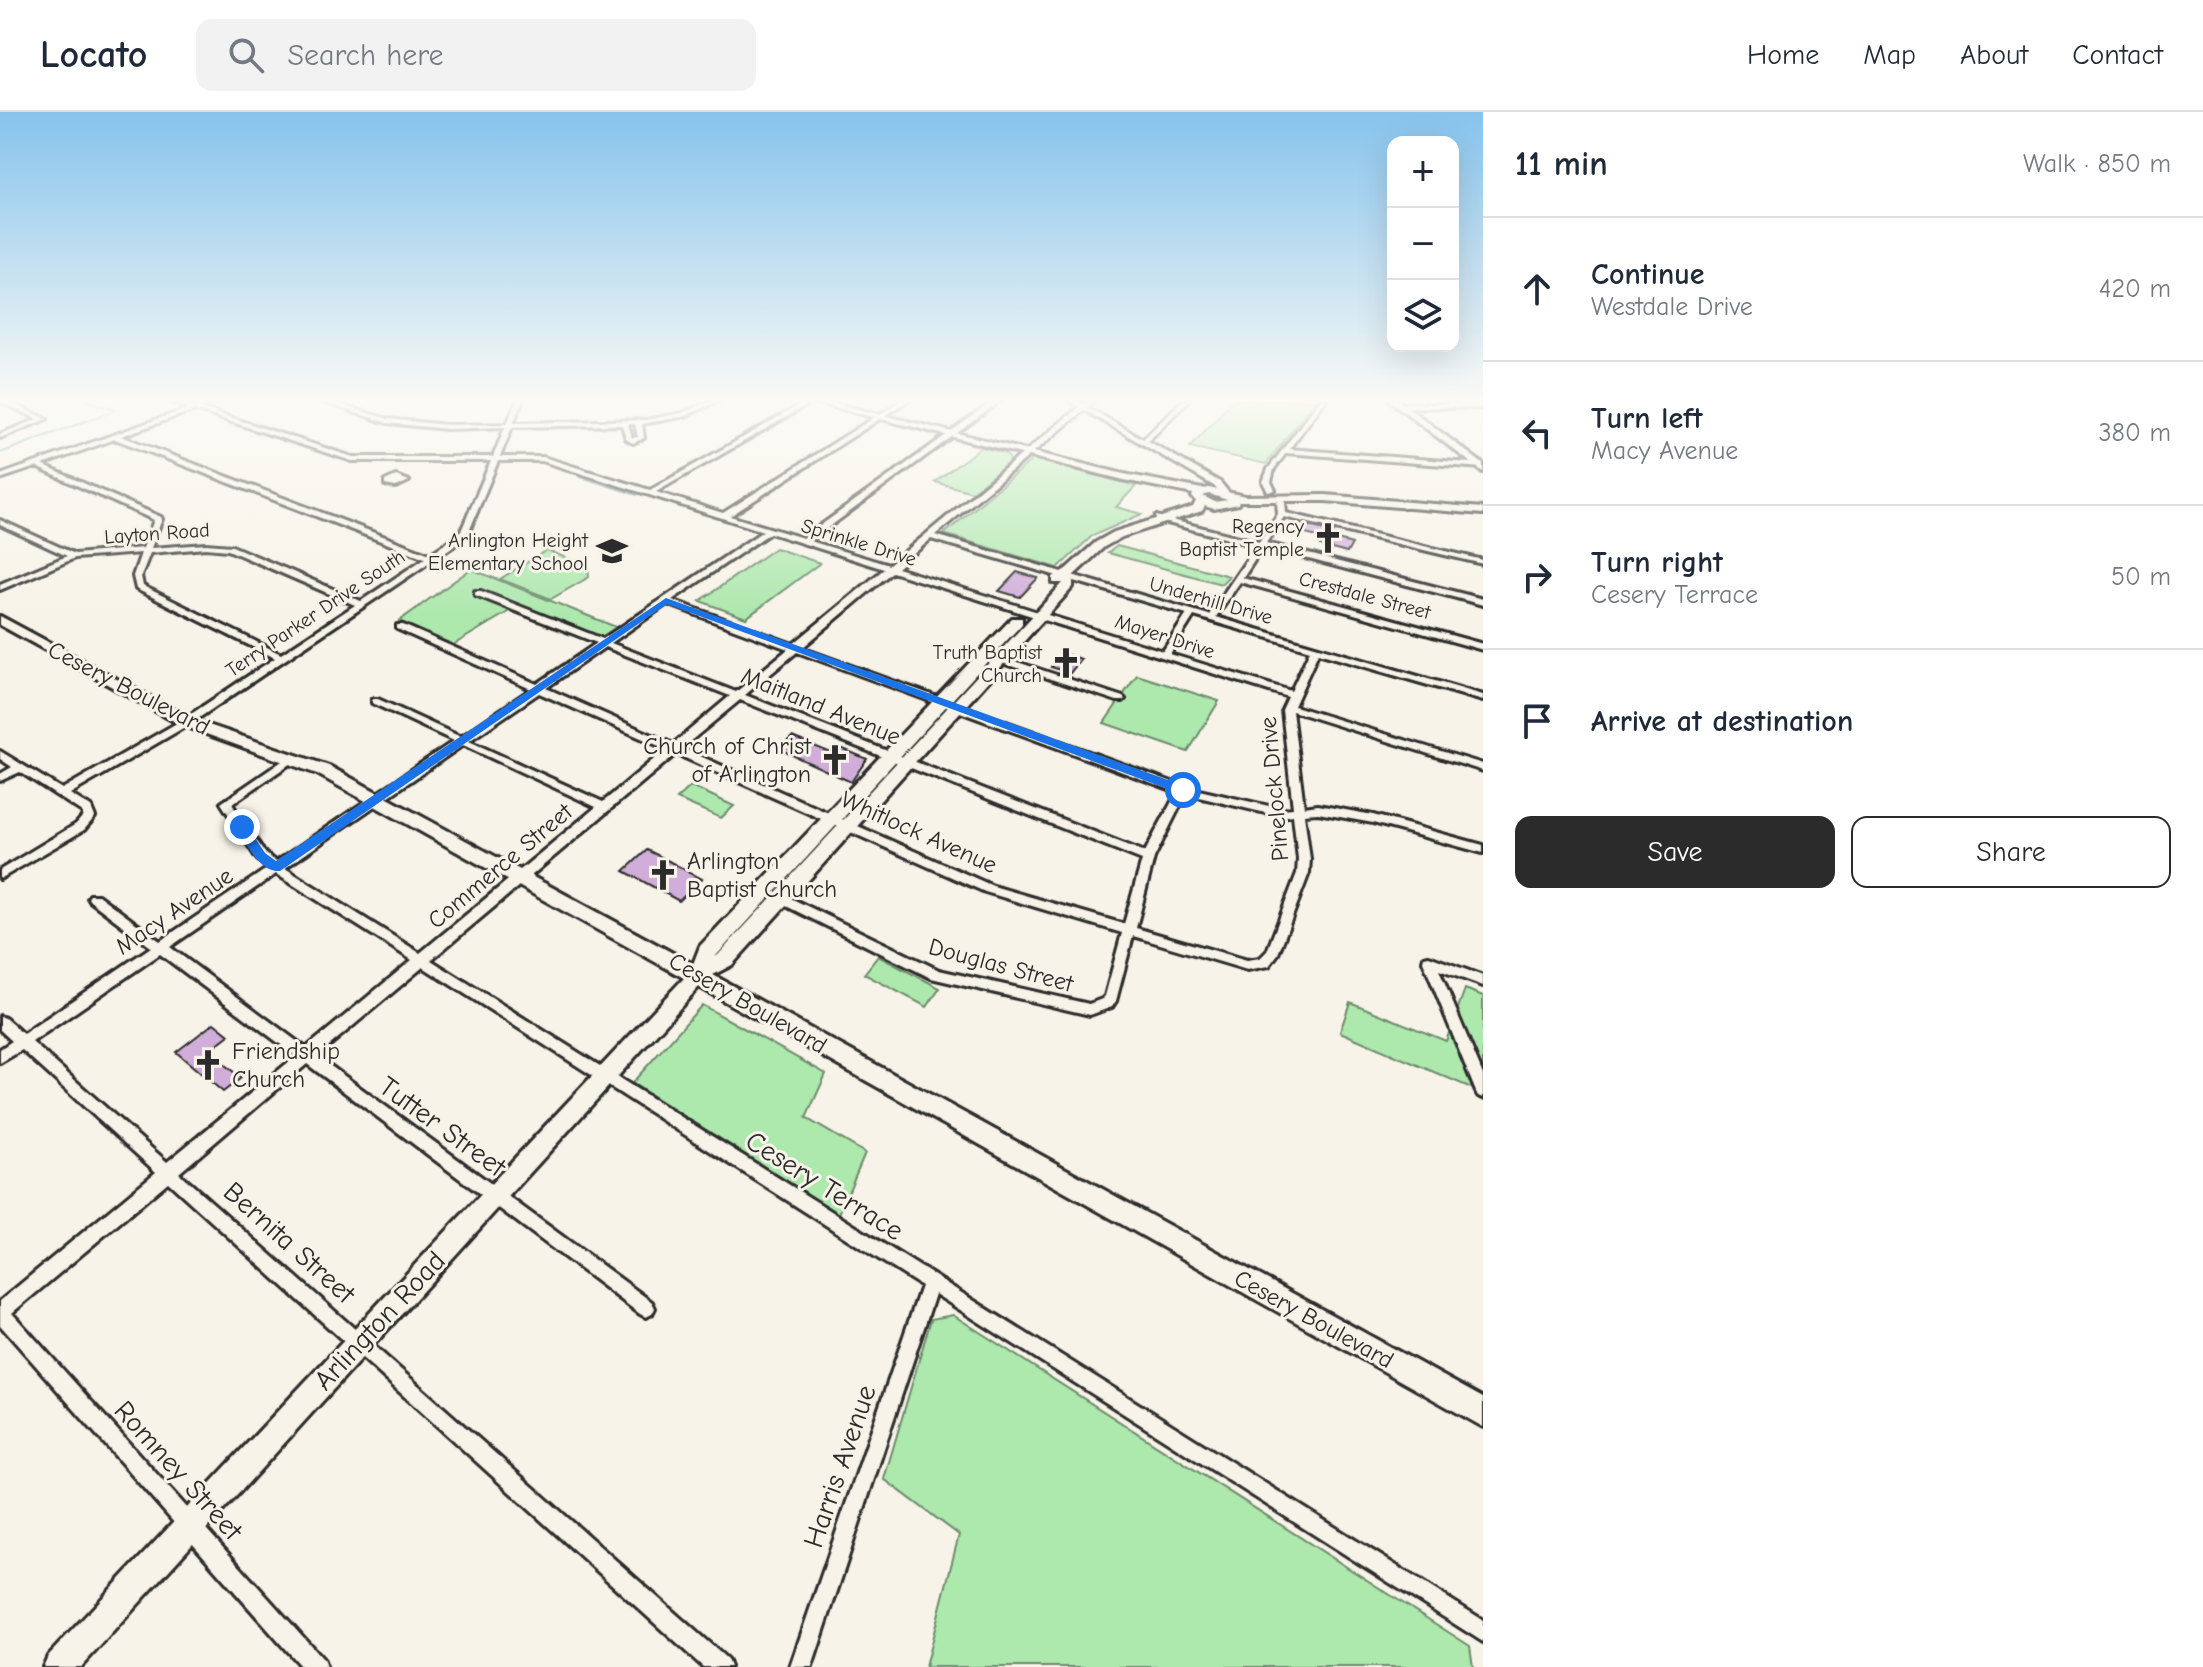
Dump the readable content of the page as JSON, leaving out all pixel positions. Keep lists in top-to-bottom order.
{
  "streets": {
    "main road": ["Cesery Boulevard", "Arlington Road"],
    "street": [
      "Layton Road",
      "Sprinkle Drive",
      "Crestdale Street",
      "Underhill Drive",
      "Terry Parker Drive South",
      "Mayer Drive",
      "Maitland Avenue",
      "Pinelock Drive",
      "Whitlock Avenue",
      "Commerce Street",
      "Macy Avenue",
      "Douglas Street",
      "Tutter Street",
      "Cesery Terrace",
      "Bernita Street",
      "Harris Avenue",
      "Romney Street"
    ]
  },
  "crossings": [
    ["Layton Road", "Terry Parker Drive South"],
    ["Sprinkle Drive", "Mayer Drive"],
    ["Sprinkle Drive", "Commerce Street"],
    ["Sprinkle Drive", "Macy Avenue"],
    ["Sprinkle Drive", "Arlington Road"],
    ["Underhill Drive", "Pinelock Drive"],
    ["Underhill Drive", "Commerce Street"],
    ["Underhill Drive", "Arlington Road"],
    ["Terry Parker Drive South", "Cesery Boulevard"],
    ["Mayer Drive", "Pinelock Drive"],
    ["Mayer Drive", "Arlington Road"],
    ["Cesery Boulevard", "Commerce Street"],
    ["Cesery Boulevard", "Macy Avenue"],
    ["Cesery Boulevard", "Cesery Terrace"],
    ["Cesery Boulevard", "Arlington Road"],
    ["Maitland Avenue", "Commerce Street"],
    ["Maitland Avenue", "Macy Avenue"],
    ["Maitland Avenue", "Arlington Road"],
    ["Pinelock Drive", "Whitlock Avenue"],
    ["Whitlock Avenue", "Commerce Street"],
    ["Whitlock Avenue", "Macy Avenue"],
    ["Whitlock Avenue", "Douglas Street"],
    ["Whitlock Avenue", "Arlington Road"],
    ["Commerce Street", "Tutter Street"],
    ["Commerce Street", "Cesery Terrace"],
    ["Commerce Street", "Bernita Street"],
    ["Commerce Street", "Romney Street"],
    ["Macy Avenue", "Tutter Street"],
    ["Macy Avenue", "Cesery Terrace"],
    ["Macy Avenue", "Bernita Street"],
    ["Douglas Street", "Arlington Road"],
    ["Tutter Street", "Arlington Road"],
    ["Cesery Terrace", "Arlington Road"],
    ["Cesery Terrace", "Harris Avenue"],
    ["Bernita Street", "Arlington Road"],
    ["Arlington Road", "Romney Street"]
  ],
  "places": {
    "church": [
      "Regency Baptist Temple",
      "Truth Baptist Church",
      "Church of Christ of Arlington",
      "Arlington Baptist Church",
      "Friendship Church"
    ],
    "school or university": ["Arlington Height Elementary School"]
  },
  "page": {
    "header": "Locato",
    "search": "Search here",
    "nav": [
      "Home",
      "Map",
      "About",
      "Contact"
    ],
    "heading": ["11 min", "Walk · 850 m"],
    "map_buttons": ["+", "−"],
    "list": [
      ["Continue", "Westdale Drive", "420 m"],
      ["Turn left", "Macy Avenue", "380 m"],
      ["Turn right", "Cesery Terrace", "50 m"],
      "Arrive at destination"
    ],
    "buttons": ["Save", "Share"]
  }
}
